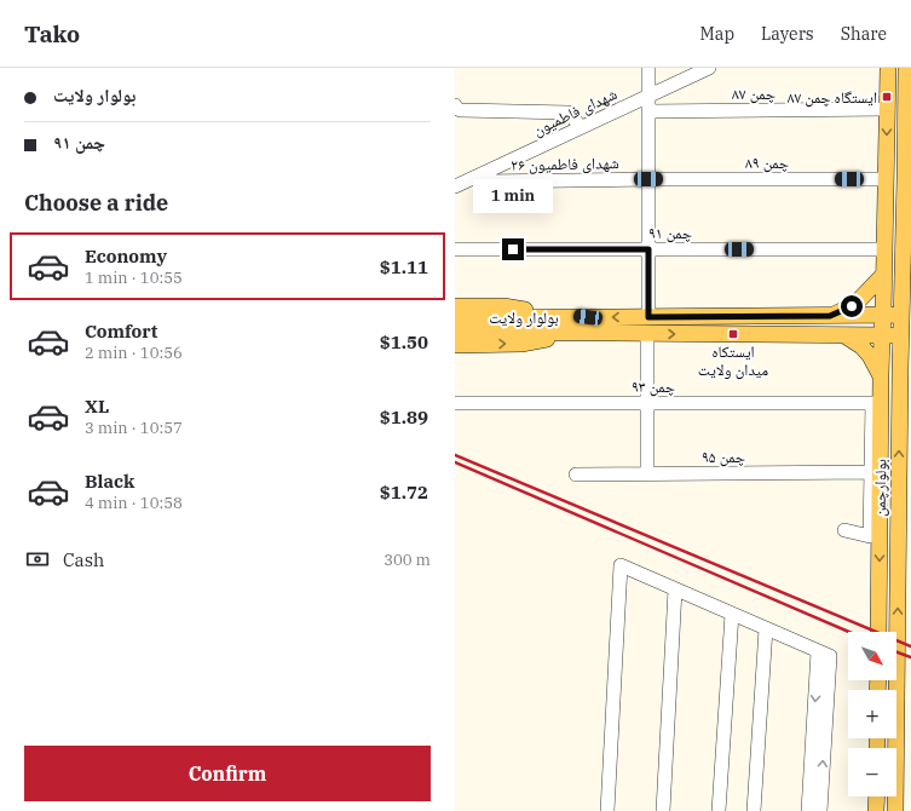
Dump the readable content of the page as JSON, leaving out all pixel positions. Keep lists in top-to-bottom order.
{
  "streets": {
    "main road": ["بولوار ولایت", "بولوارچمن"],
    "street": [
      "چمن ۸۷",
      "شهدای فاطمیون",
      "چمن ۸۹",
      "شهدای فاطمیون ۲۶",
      "چمن ۹۱",
      "چمن ۹۳",
      "چمن ۹۵"
    ]
  },
  "crossings": [
    ["چمن ۸۹", "شهدای فاطمیون ۲۶"],
    ["بولوار ولایت", "بولوارچمن"],
    ["چمن ۹۳", "بولوارچمن"]
  ],
  "places": {
    "transit": ["ایستگاه چمن ۸۷", "ایستکاه میدان ولایت"]
  },
  "north": "bottom right",
  "page": {
    "header": "Tako",
    "nav": ["Map", "Layers", "Share"],
    "banner": ["بولوار ولایت", "چمن ۹۱"],
    "heading": "Choose a ride",
    "bubble": "1 min",
    "list": [
      {
        "name": "Economy",
        "note": "1 min · 10:55",
        "value": "$1.11"
      },
      {
        "name": "Comfort",
        "note": "2 min · 10:56",
        "value": "$1.50"
      },
      {
        "name": "XL",
        "note": "3 min · 10:57",
        "value": "$1.89"
      },
      {
        "name": "Black",
        "note": "4 min · 10:58",
        "value": "$1.72"
      }
    ],
    "pay": ["Cash", "300 m"],
    "map_buttons": ["+", "−"],
    "buttons": "Confirm"
  }
}
